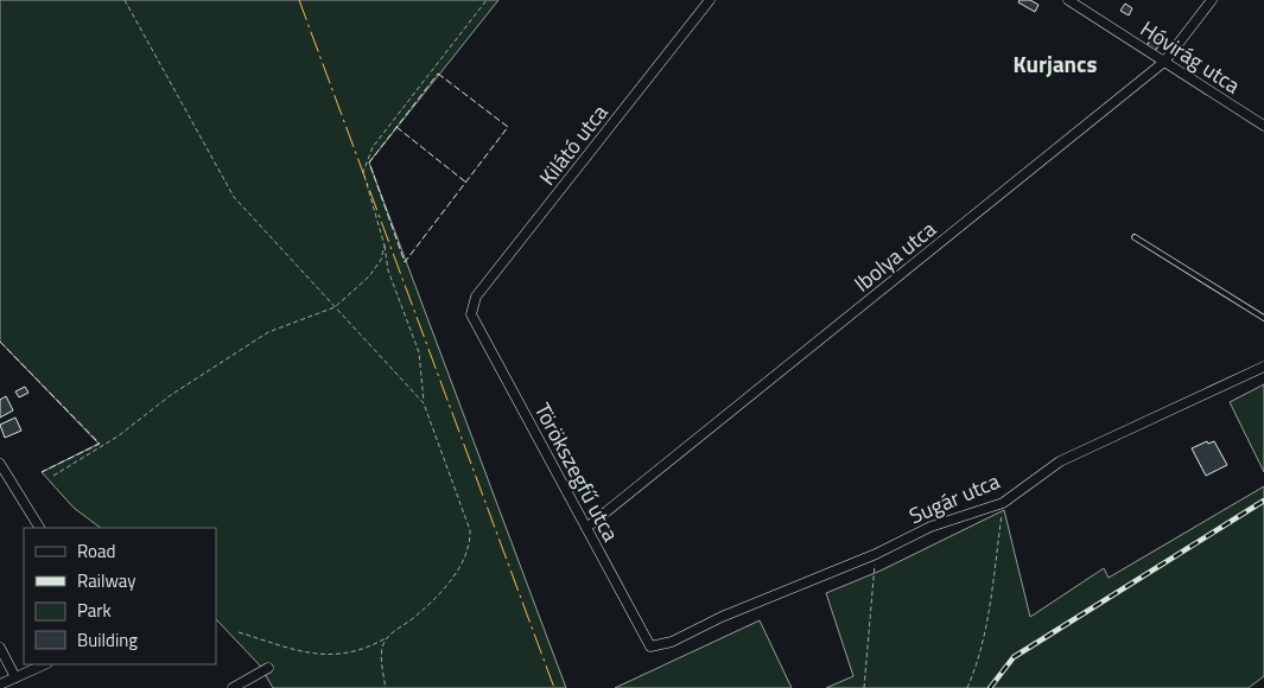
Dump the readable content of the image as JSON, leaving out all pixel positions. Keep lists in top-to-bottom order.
{
  "streets": {
    "street": [
      "Hóvirág utca",
      "Kilátó utca",
      "Ibolya utca",
      "Törökszegfű utca",
      "Sugár utca"
    ]
  },
  "crossings": [
    ["Hóvirág utca", "Ibolya utca"],
    ["Kilátó utca", "Törökszegfű utca"],
    ["Ibolya utca", "Törökszegfű utca"],
    ["Törökszegfű utca", "Sugár utca"]
  ],
  "districts": ["Kurjancs"],
  "legend": [
    "Road",
    "Railway",
    "Park",
    "Building"
  ]
}
